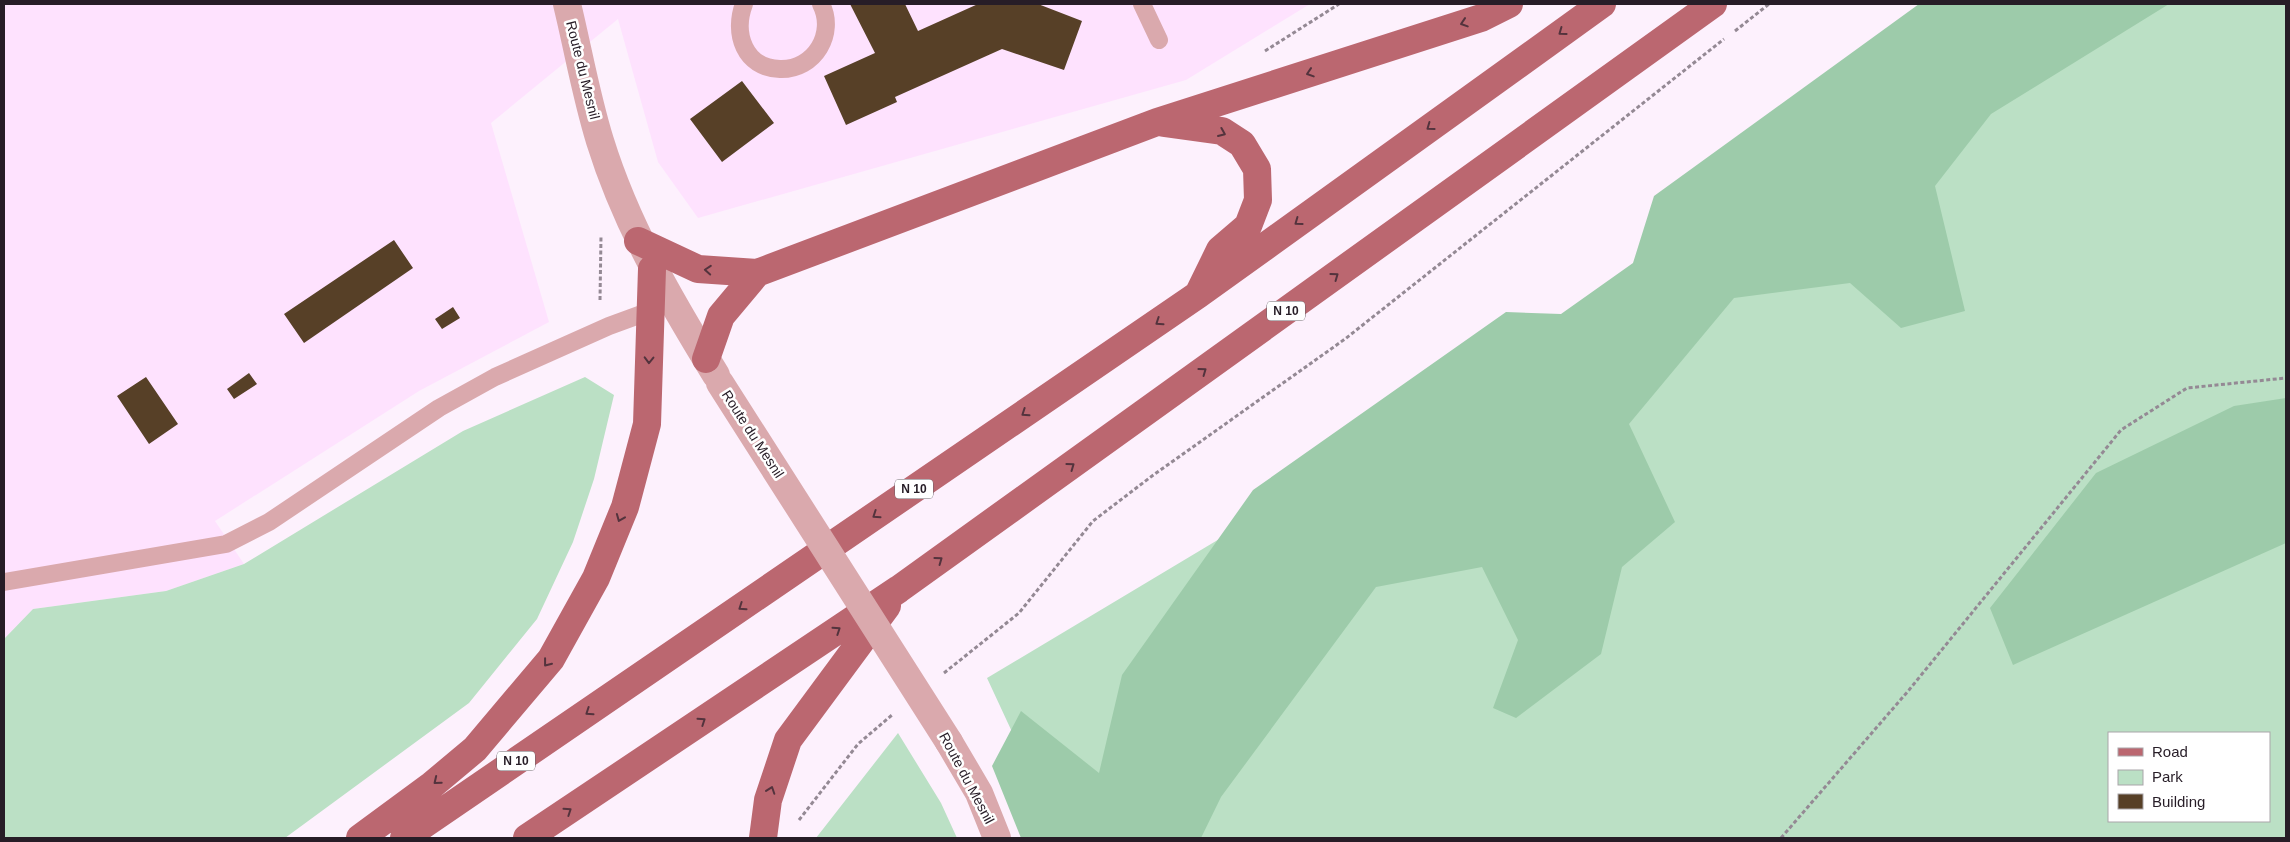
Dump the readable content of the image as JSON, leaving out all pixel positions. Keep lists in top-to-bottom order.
{
  "streets": {
    "main road": ["N 10"],
    "street": ["Route du Mesnil"]
  },
  "legend": ["Road", "Park", "Building"]
}
